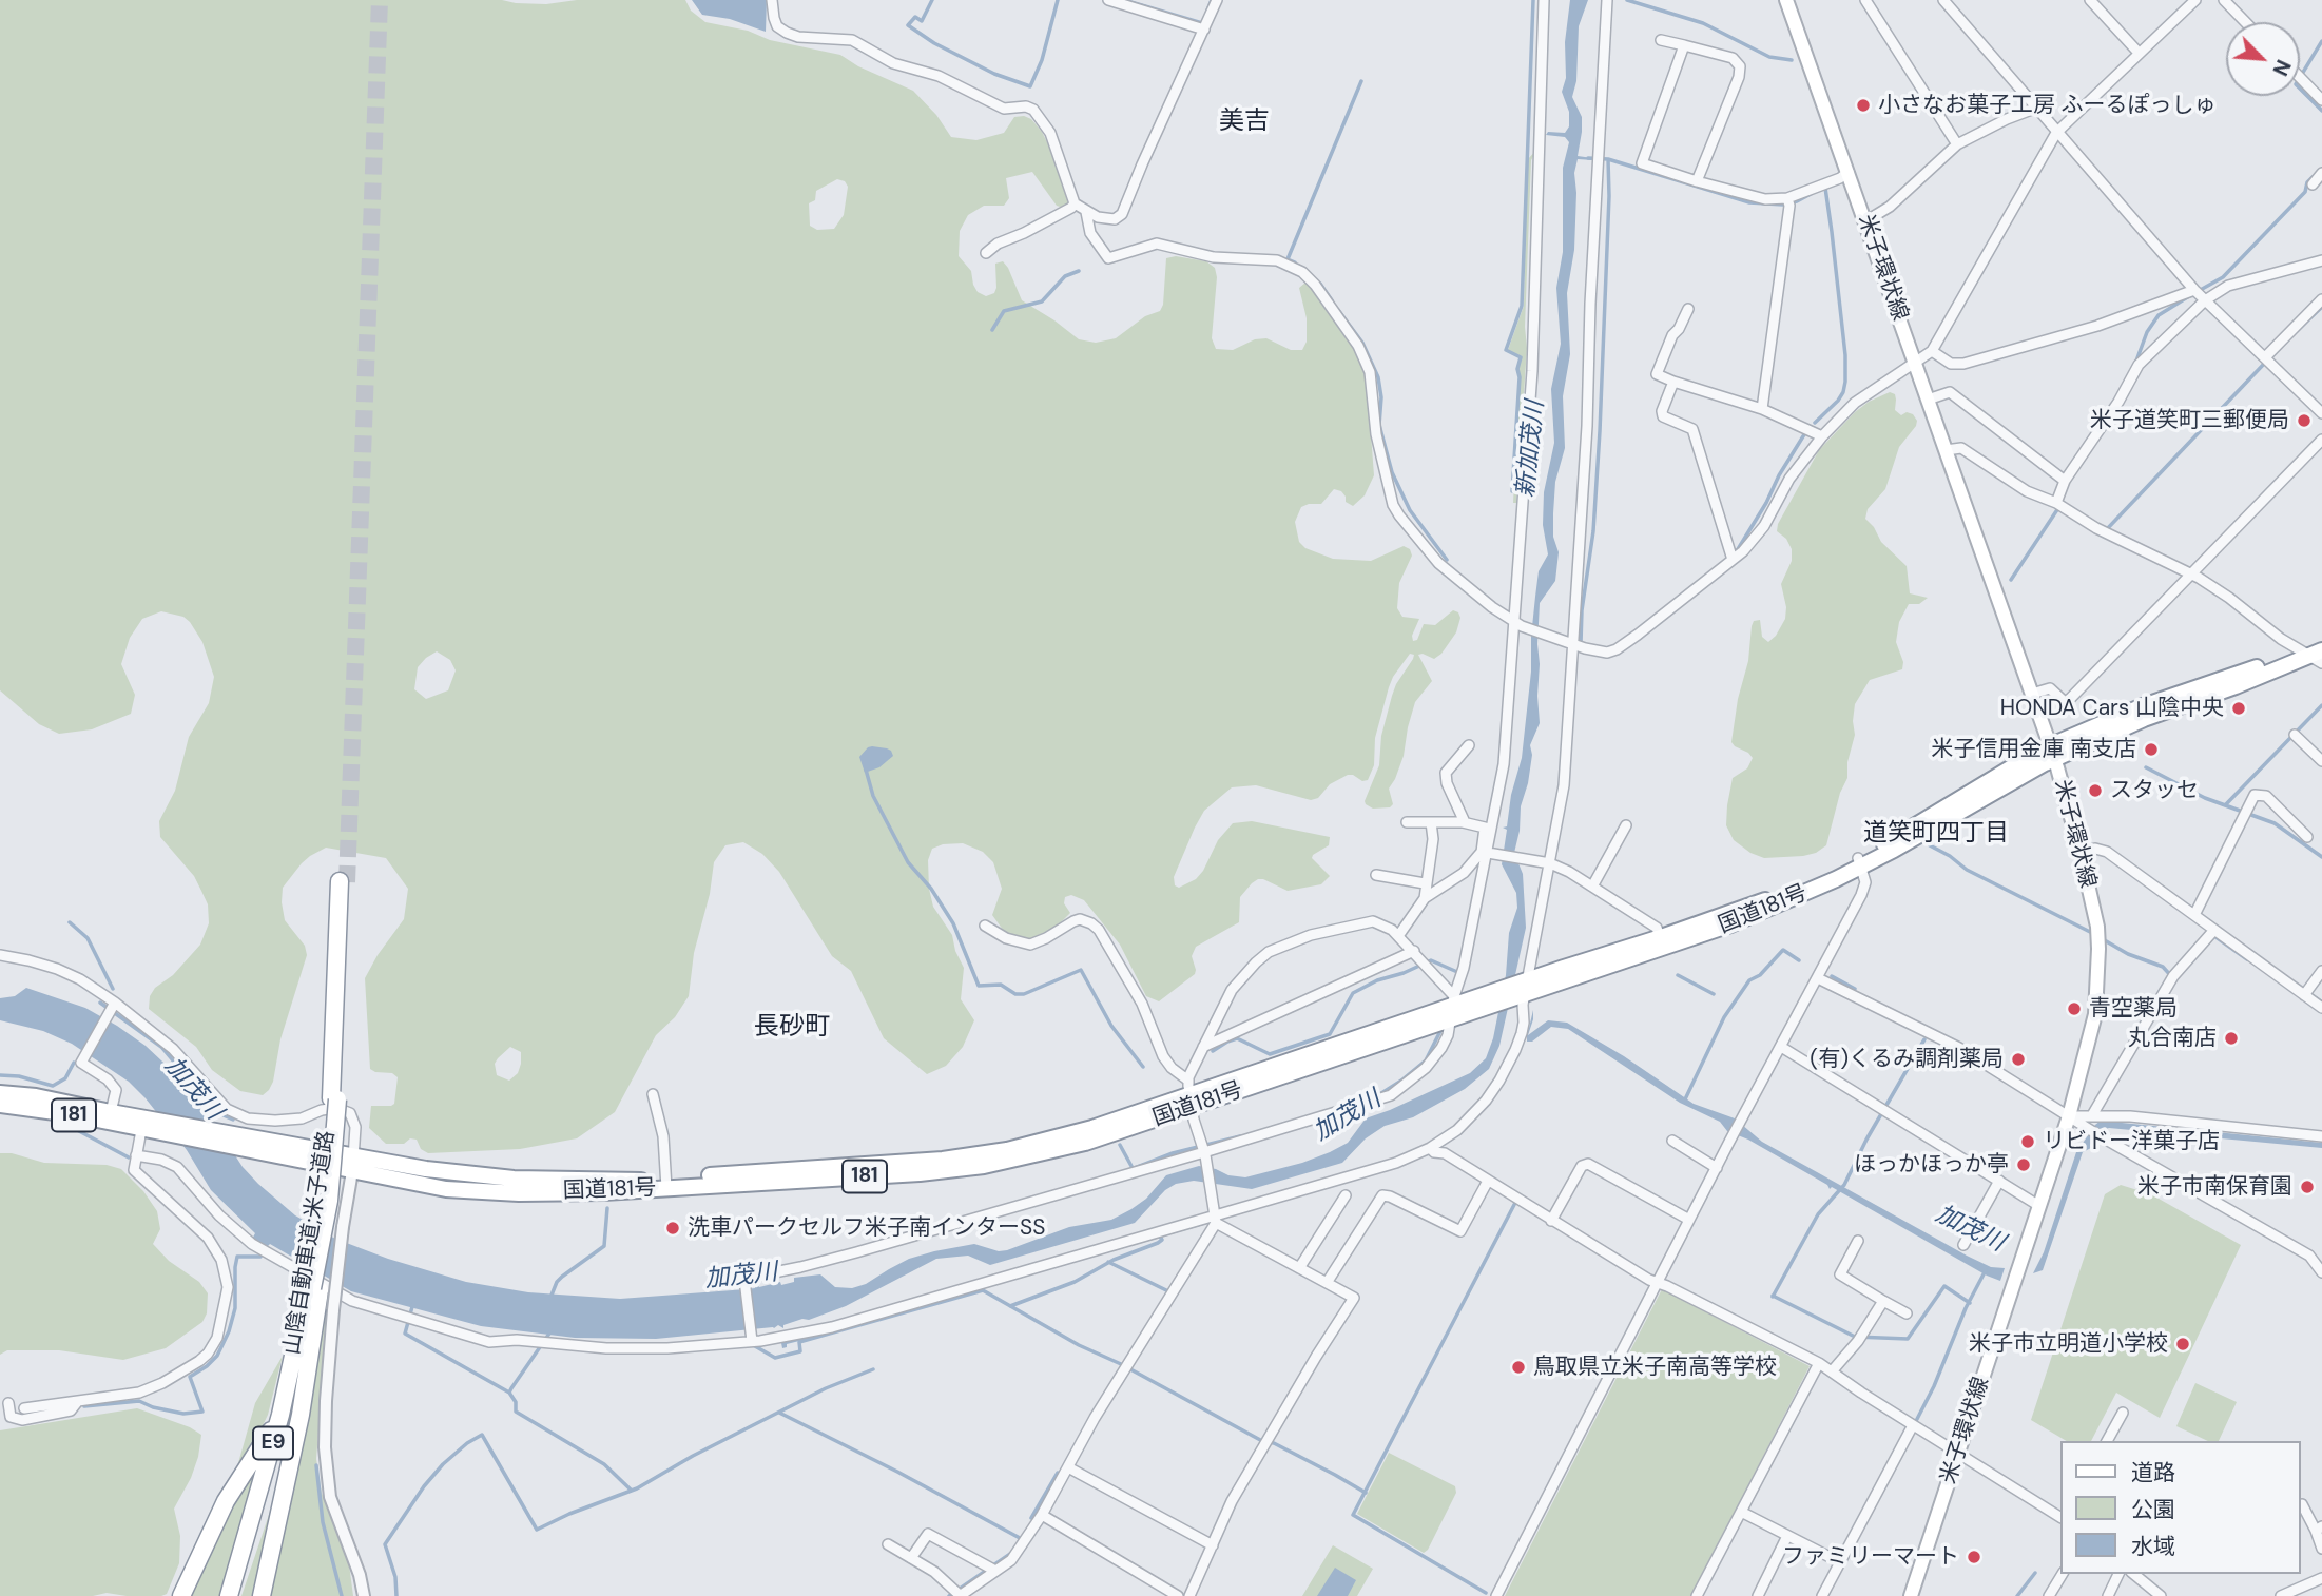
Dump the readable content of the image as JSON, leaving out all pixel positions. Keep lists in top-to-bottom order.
{
  "streets": {
    "highway": [
      "国道181号",
      "181",
      "山陰自動車道;米子道路",
      "E9"
    ],
    "main road": ["米子環状線"]
  },
  "crossings": [
    ["米子環状線", "国道181号"]
  ],
  "districts": ["美吉", "道笑町四丁目", "長砂町"],
  "water": ["新加茂川", "加茂川"],
  "places": [
    "小さなお菓子工房 ふーるぽっしゅ",
    "米子道笑町三郵便局",
    "HONDA Cars 山陰中央",
    "米子信用金庫 南支店",
    "スタッセ",
    "青空薬局",
    "丸合南店",
    "(有)くるみ調剤薬局",
    "リビドー洋菓子店",
    "ほっかほっか亭",
    "米子市南保育園",
    "洗車パークセルフ米子南インターSS",
    "米子市立明道小学校",
    "鳥取県立米子南高等学校",
    "ファミリーマート"
  ],
  "legend": ["道路", "公園", "水域"],
  "north": "bottom right"
}
